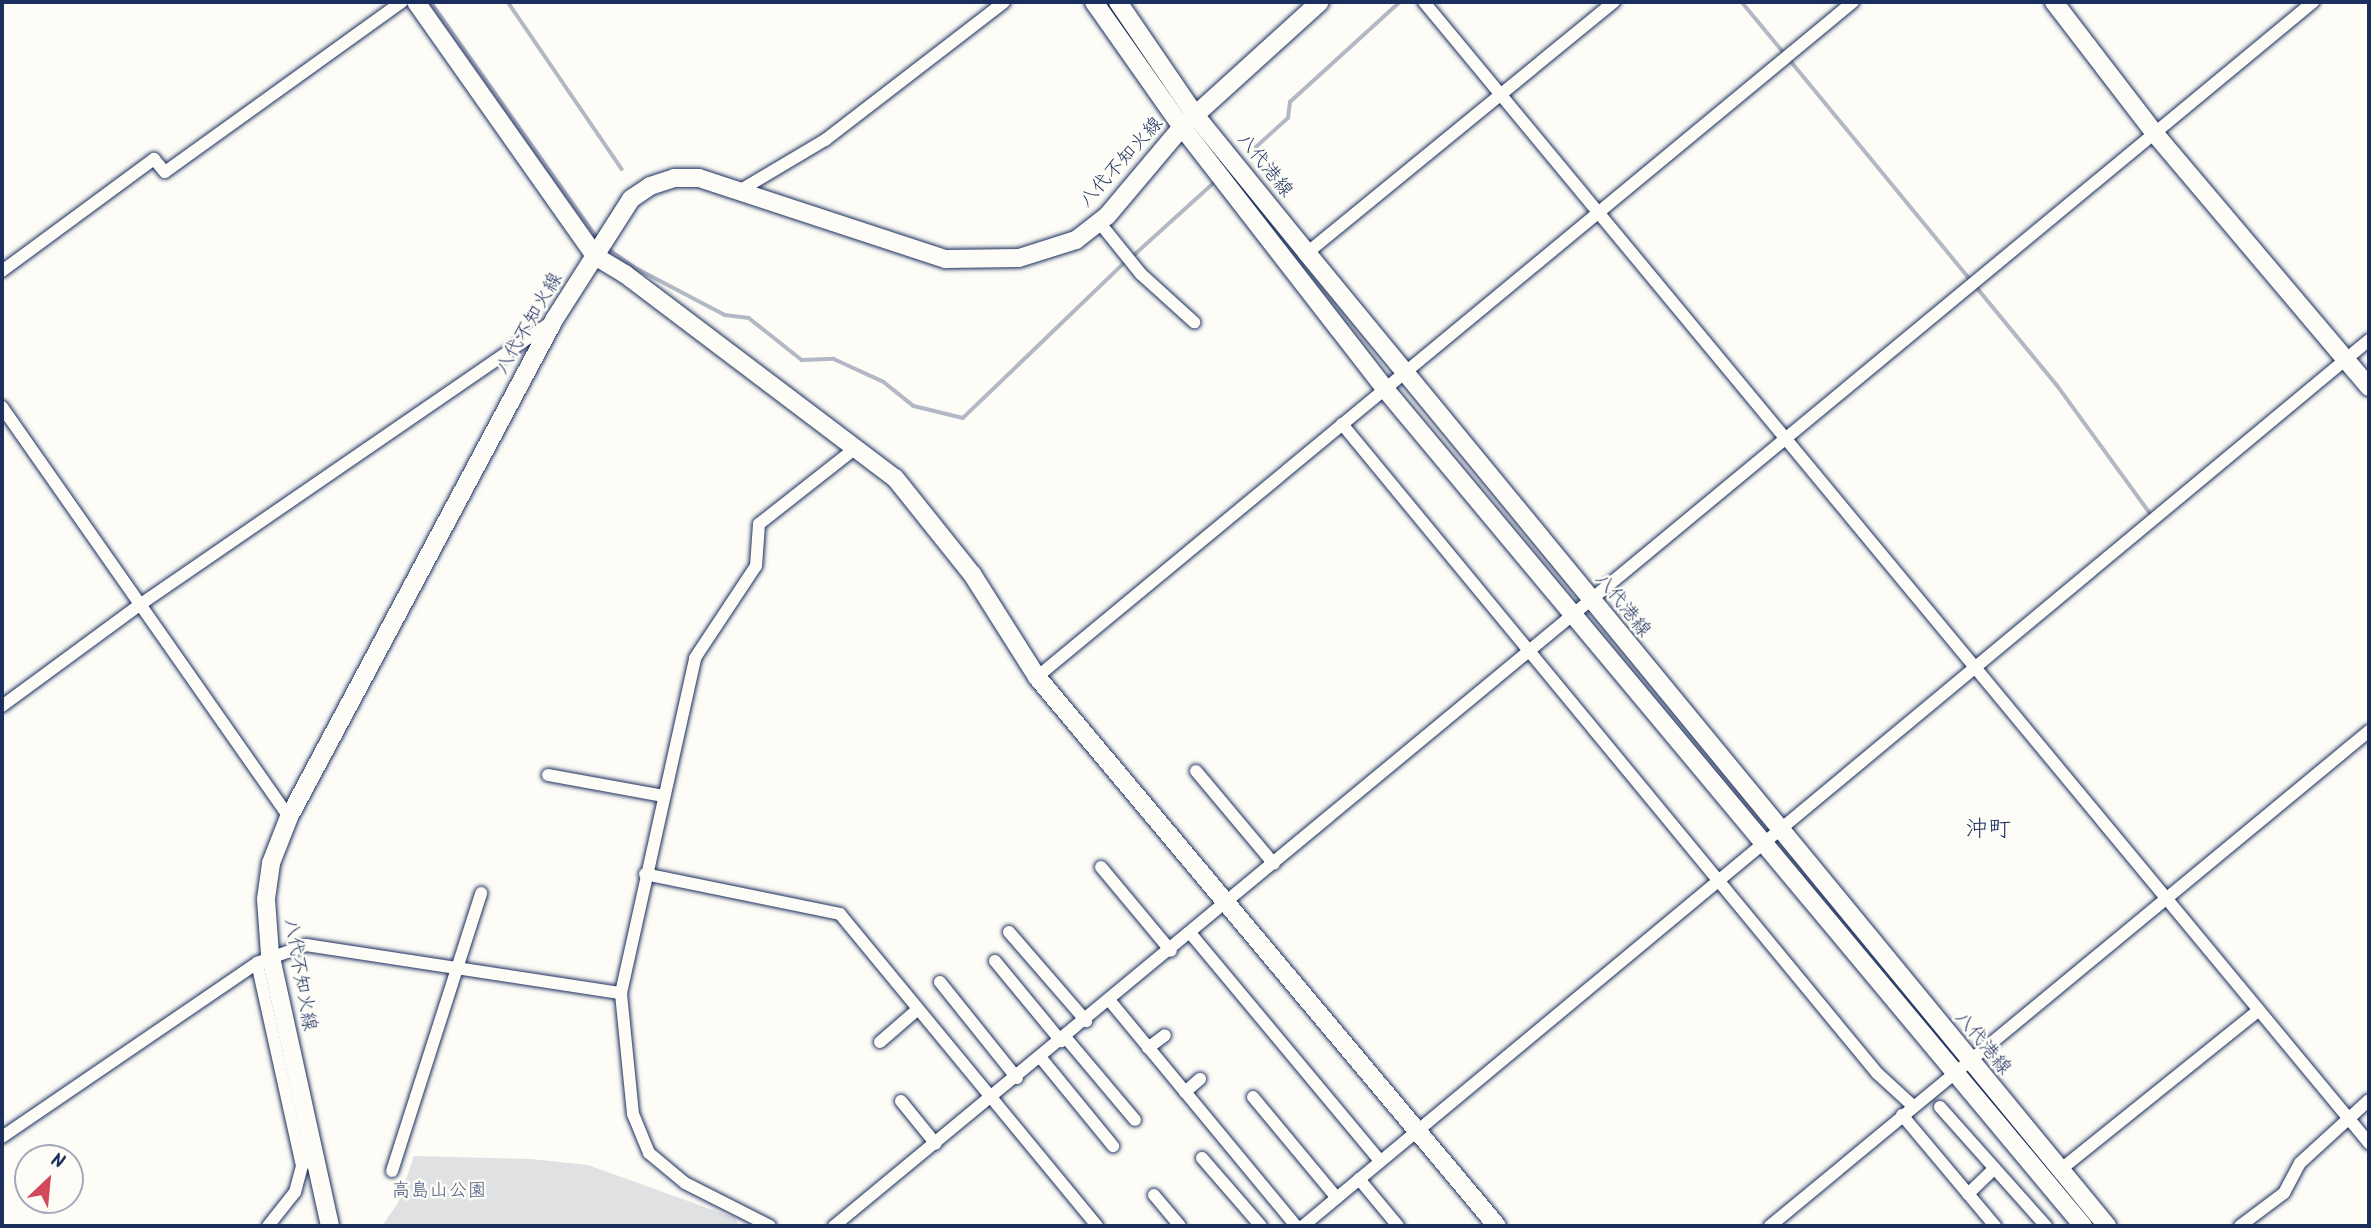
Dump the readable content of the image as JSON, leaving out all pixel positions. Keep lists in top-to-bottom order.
{
  "streets": {
    "main road": ["八代不知火線", "八代港線"]
  },
  "crossings": [
    ["八代不知火線", "八代港線"]
  ],
  "districts": ["沖町"],
  "parks": ["高島山公園"],
  "north": "top right"
}
